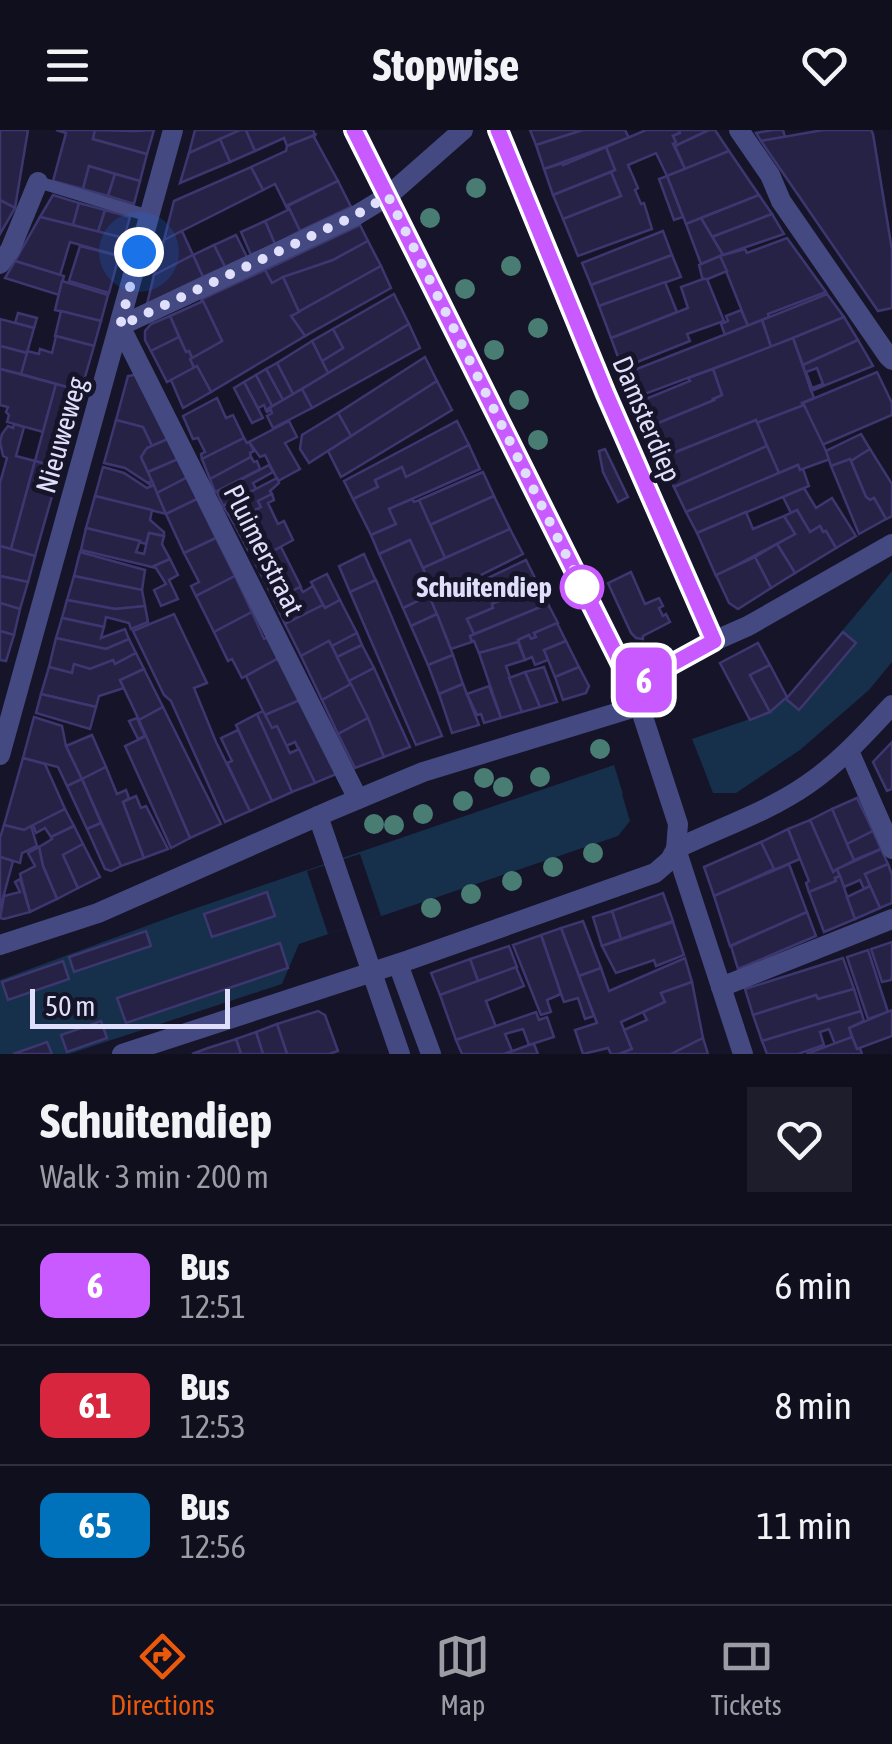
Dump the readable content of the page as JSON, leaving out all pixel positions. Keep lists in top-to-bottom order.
{
  "streets": {
    "street": ["Damsterdiep", "Nieuweweg", "Pluimerstraat"]
  },
  "crossings": [
    ["Nieuweweg", "Pluimerstraat"]
  ],
  "places": ["Schuitendiep"],
  "lines": ["bus line 6"],
  "scale_bar": "50 m",
  "page": {
    "header": "Stopwise",
    "on_map": "6",
    "scale": "50 m",
    "heading": ["Schuitendiep", "Walk · 3 min · 200 m"],
    "list": [
      {
        "mark": "6",
        "name": "Bus",
        "note": "12:51",
        "value": "6 min"
      },
      {
        "mark": "61",
        "name": "Bus",
        "note": "12:53",
        "value": "8 min"
      },
      {
        "mark": "65",
        "name": "Bus",
        "note": "12:56",
        "value": "11 min"
      }
    ],
    "tabs": ["Directions", "Map", "Tickets"]
  }
}
